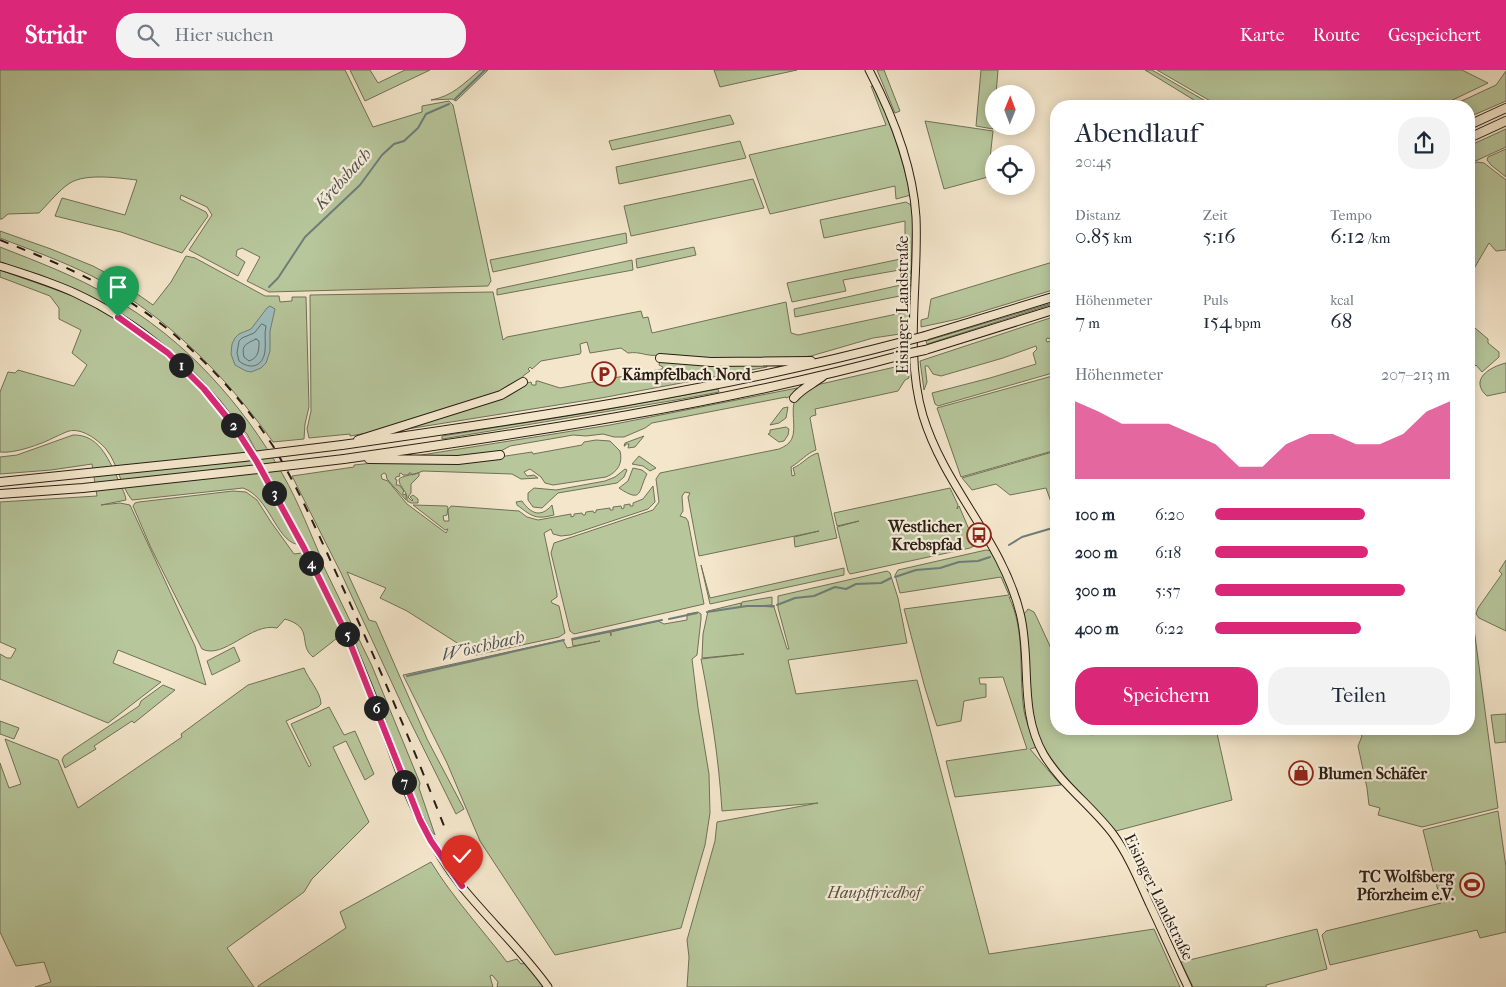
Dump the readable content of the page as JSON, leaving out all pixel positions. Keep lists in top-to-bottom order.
{
  "streets": {
    "main road": ["Eisinger Landstraße"]
  },
  "water": ["Krebsbach", "Wöschbach"],
  "parks": ["Hauptfriedhof"],
  "places": {
    "parking": ["Kämpfelbach Nord"],
    "bus stop": ["Westlicher Krebspfad"],
    "shop": ["Blumen Schäfer"],
    "sports": ["TC Wolfsberg Pforzheim e.V."]
  },
  "north": "top",
  "page": {
    "header": "Stridr",
    "search": "Hier suchen",
    "nav": ["Karte", "Route", "Gespeichert"],
    "heading": ["Abendlauf", "20:45"],
    "stats": [
      ["Distanz", "0.85 km"],
      ["Zeit", "5:16"],
      ["Tempo", "6:12 /km"],
      ["Höhenmeter", "7 m"],
      ["Puls", "154 bpm"],
      ["kcal", "68"]
    ],
    "pins": [
      "1",
      "2",
      "3",
      "4",
      "5",
      "6",
      "7"
    ],
    "chart": ["Höhenmeter", "207–213 m"],
    "list": [
      {
        "name": "100 m",
        "note": "6:20"
      },
      {
        "name": "200 m",
        "note": "6:18"
      },
      {
        "name": "300 m",
        "note": "5:57"
      },
      {
        "name": "400 m",
        "note": "6:22"
      }
    ],
    "buttons": ["Speichern", "Teilen"]
  }
}
